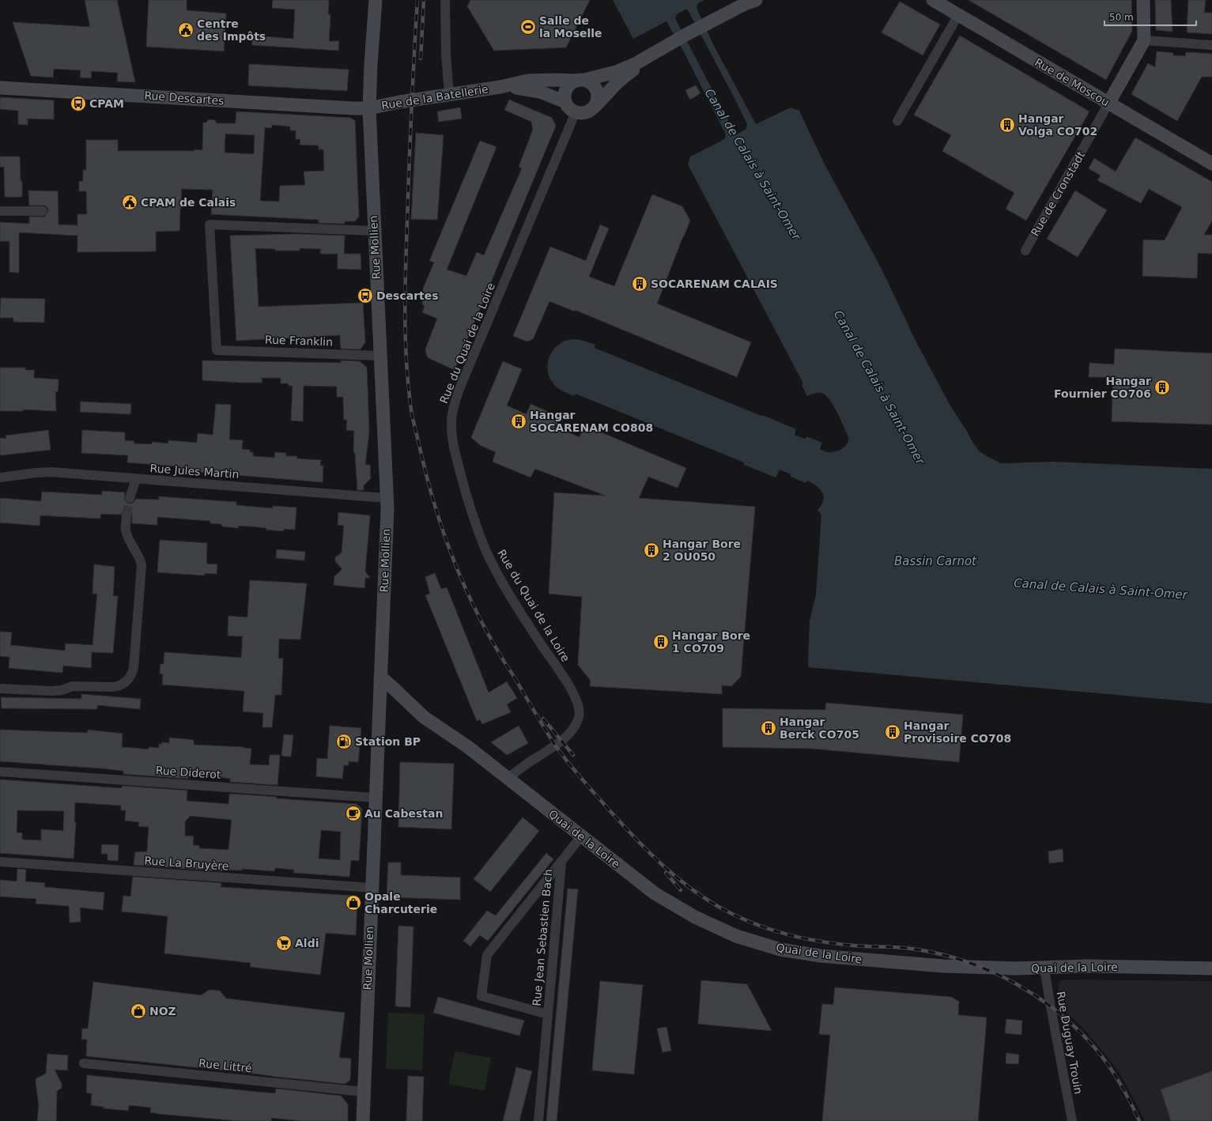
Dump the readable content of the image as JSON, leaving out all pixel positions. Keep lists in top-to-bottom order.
{
  "streets": {
    "street": [
      "Rue de Moscou",
      "Rue de la Batellerie",
      "Rue Descartes",
      "Rue de Cronstadt",
      "Rue Mollien",
      "Rue Franklin",
      "Rue du Quai de la Loire",
      "Rue Jules Martin",
      "Rue Diderot",
      "Quai de la Loire",
      "Rue La Bruyère",
      "Rue Jean Sebastien Bach",
      "Rue Duguay Trouin",
      "Rue Littré"
    ]
  },
  "crossings": [
    ["Rue de Moscou", "Rue de Cronstadt"],
    ["Rue de la Batellerie", "Rue Descartes"],
    ["Rue de la Batellerie", "Rue Mollien"],
    ["Rue de la Batellerie", "Rue du Quai de la Loire"],
    ["Rue Descartes", "Rue Mollien"],
    ["Rue Mollien", "Rue Franklin"],
    ["Rue Mollien", "Rue Jules Martin"],
    ["Rue Mollien", "Rue Diderot"],
    ["Rue Mollien", "Quai de la Loire"],
    ["Rue Mollien", "Rue La Bruyère"],
    ["Rue Mollien", "Rue Littré"],
    ["Rue du Quai de la Loire", "Quai de la Loire"],
    ["Quai de la Loire", "Rue Jean Sebastien Bach"],
    ["Quai de la Loire", "Rue Duguay Trouin"]
  ],
  "water": ["Canal de Calais à Saint-Omer", "Bassin Carnot"],
  "places": {
    "sports": ["Salle de la Moselle"],
    "public building": ["Centre des Impôts", "CPAM de Calais"],
    "bus stop": ["CPAM", "Descartes"],
    "building": [
      "Hangar Volga CO702",
      "SOCARENAM CALAIS",
      "Hangar Fournier CO706",
      "Hangar SOCARENAM CO808",
      "Hangar Bore 2 OU050",
      "Hangar Bore 1 CO709",
      "Hangar Berck CO705",
      "Hangar Provisoire CO708"
    ],
    "fuel station": ["Station BP"],
    "cafe": ["Au Cabestan"],
    "shop": ["Opale Charcuterie", "NOZ"],
    "supermarket": ["Aldi"]
  },
  "scale_bar": "50 m"
}
